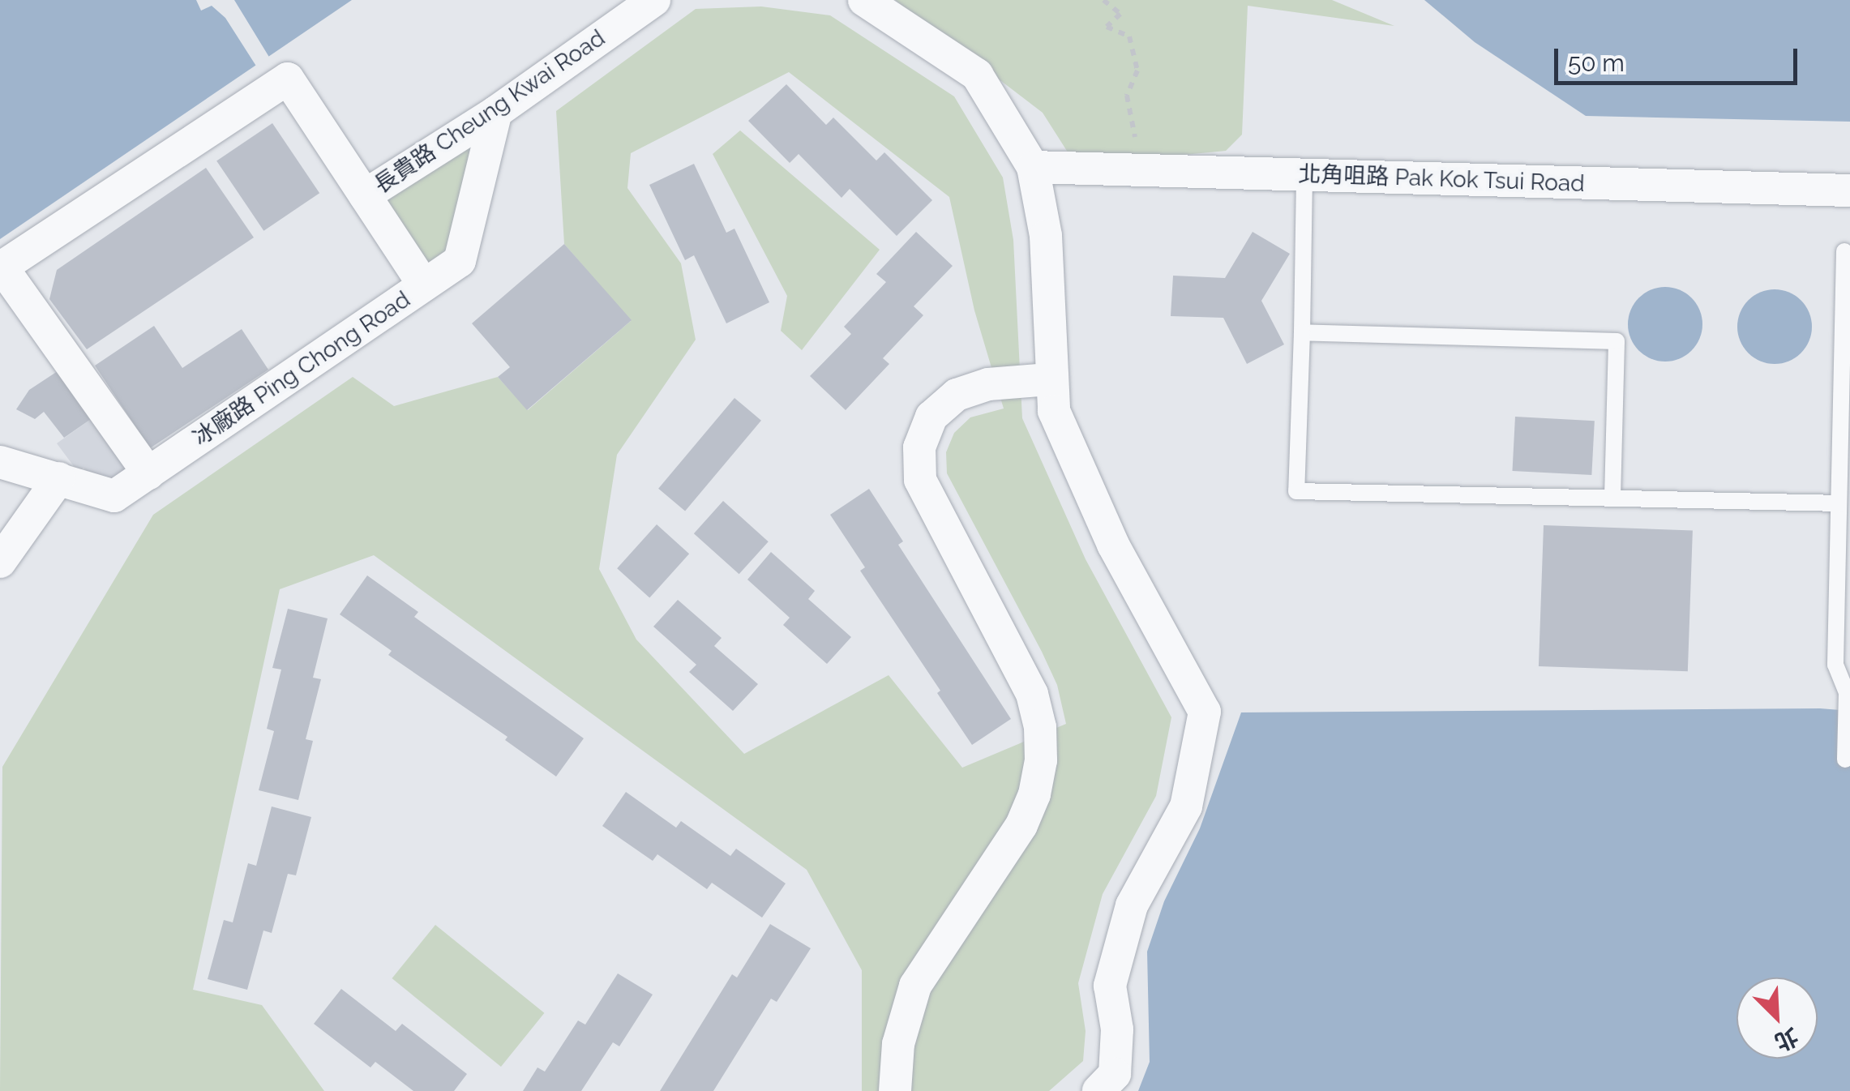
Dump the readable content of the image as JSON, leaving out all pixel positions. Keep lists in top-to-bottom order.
{
  "streets": {
    "street": ["長貴路 Cheung Kwai Road", "北角咀路 Pak Kok Tsui Road", "冰廠路 Ping Chong Road"]
  },
  "crossings": [
    ["長貴路 Cheung Kwai Road", "冰廠路 Ping Chong Road"]
  ],
  "scale_bar": "50 m",
  "north": "bottom right"
}
